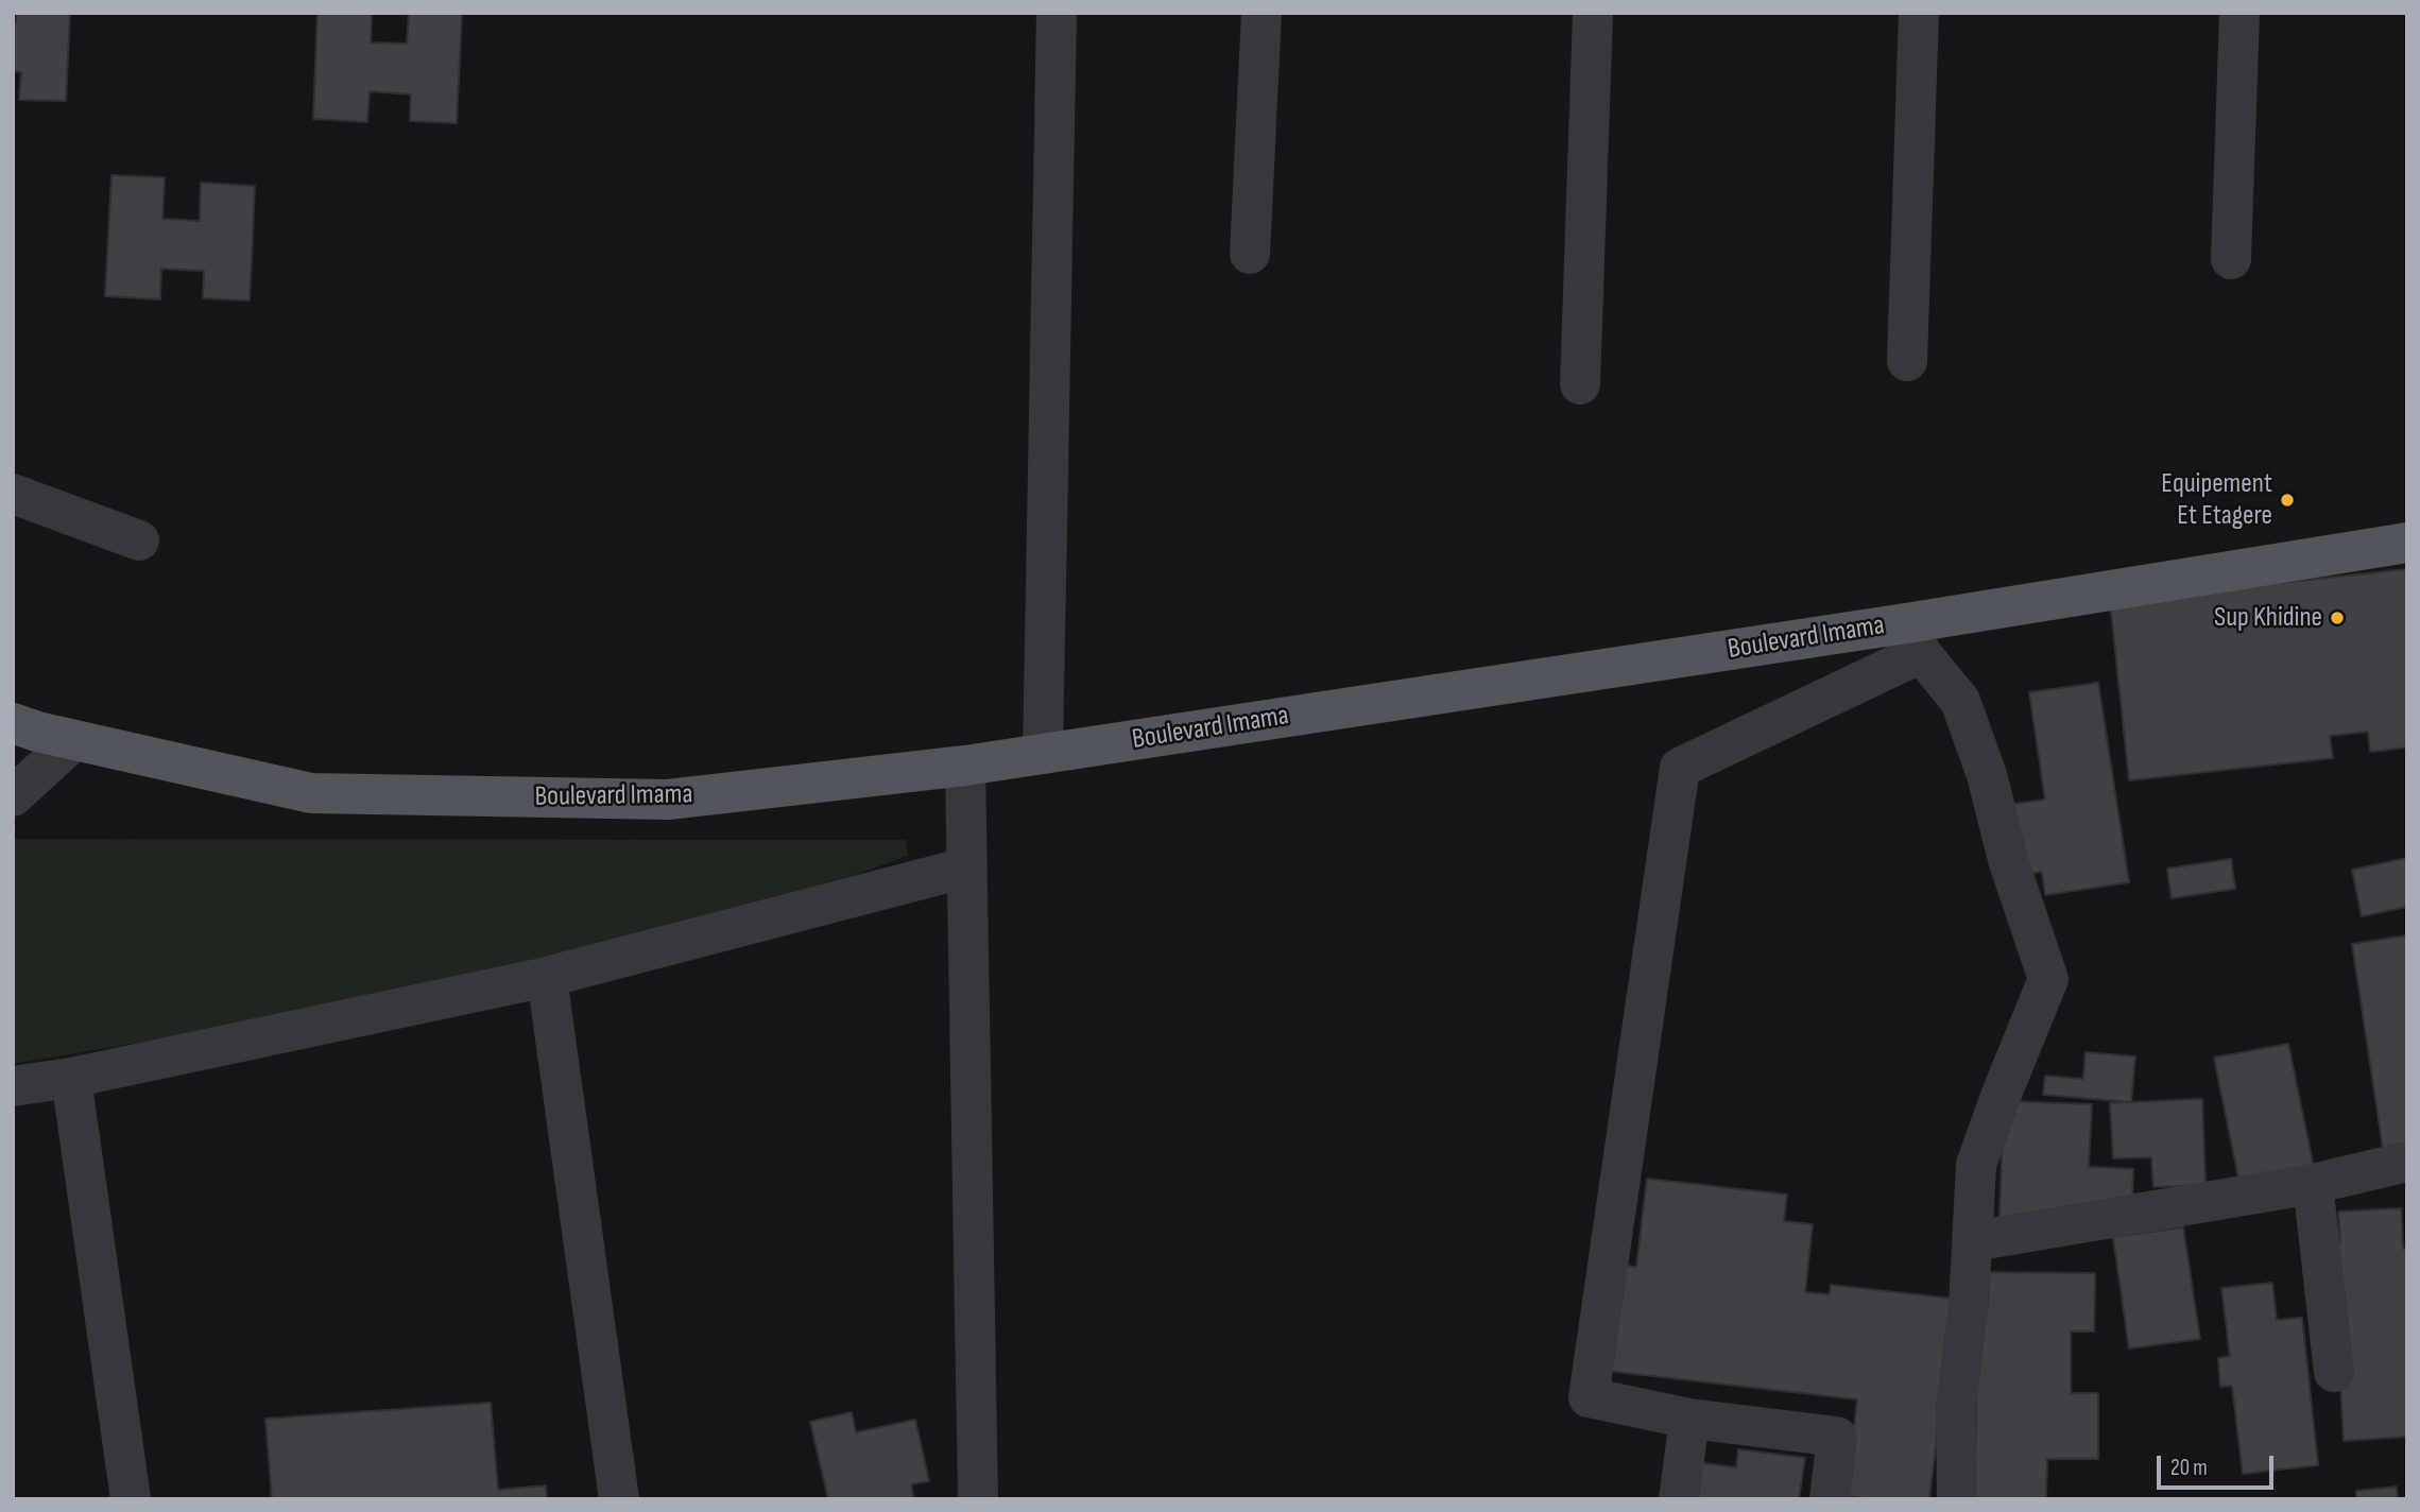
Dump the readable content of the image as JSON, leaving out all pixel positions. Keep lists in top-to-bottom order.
{
  "streets": {
    "main road": ["Boulevard Imama"]
  },
  "places": ["Equipement Et Etagere", "Sup Khidine"],
  "scale_bar": "20 m"
}
